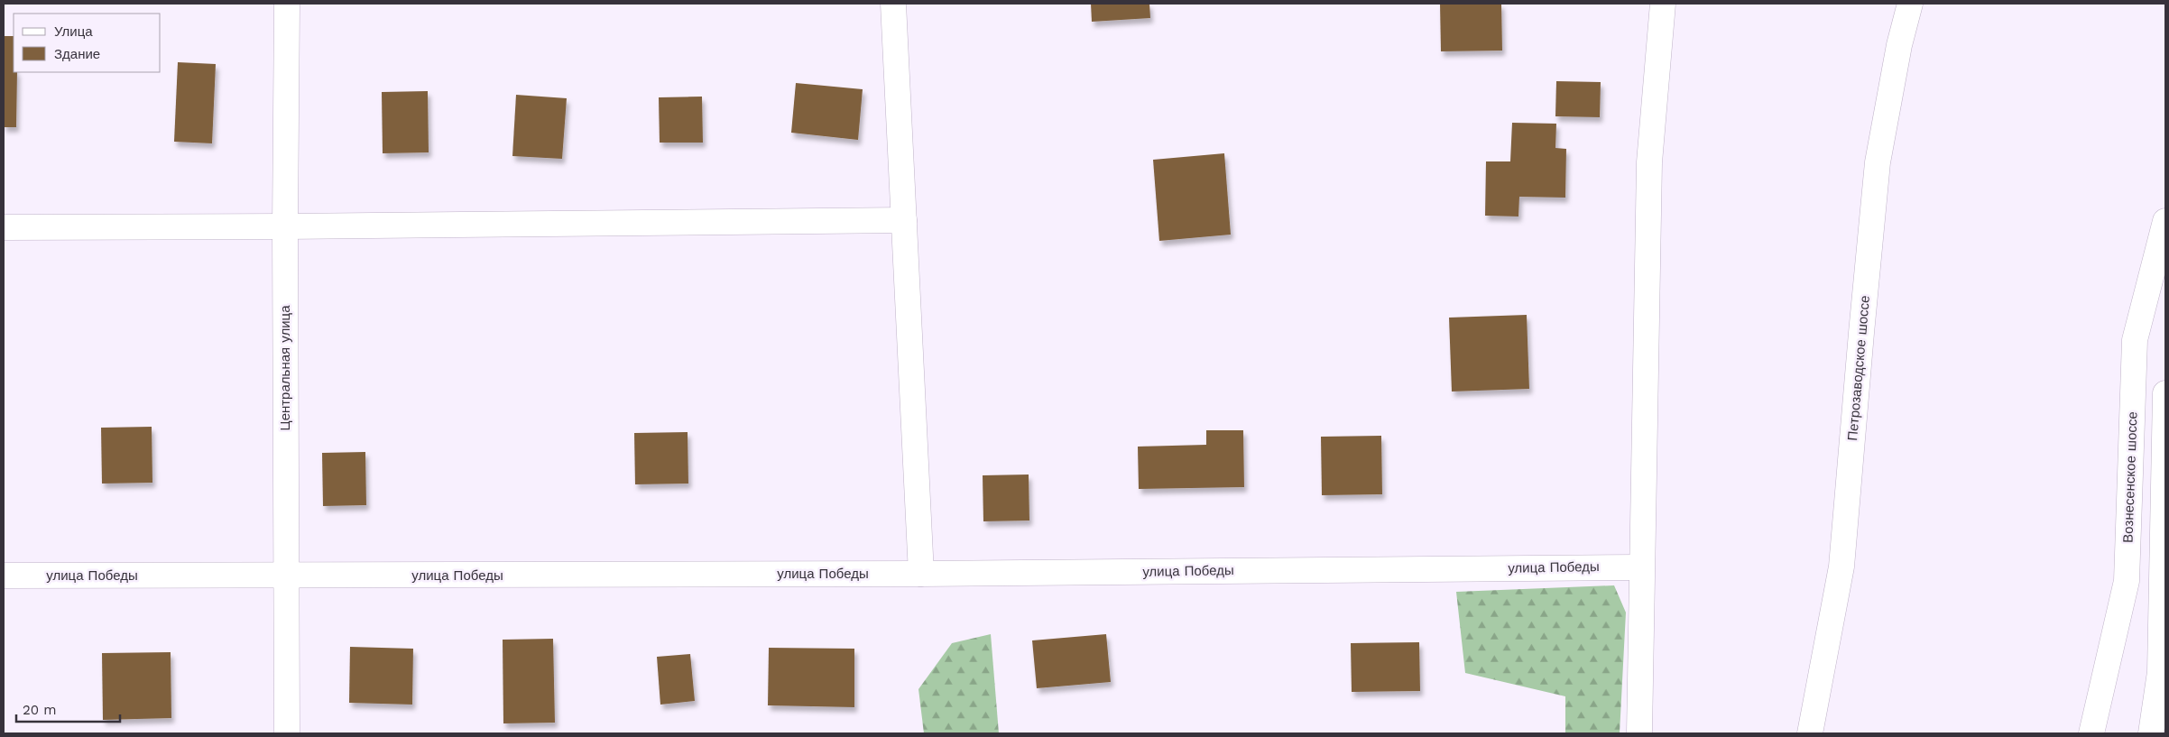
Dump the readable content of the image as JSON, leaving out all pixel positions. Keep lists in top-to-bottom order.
{
  "streets": {
    "street": [
      "Центральная улица",
      "Петрозаводское шоссе",
      "Вознесенское шоссе",
      "улица Победы"
    ]
  },
  "crossings": [
    ["Центральная улица", "улица Победы"]
  ],
  "legend": ["Улица", "Здание"],
  "scale_bar": "20 m"
}
